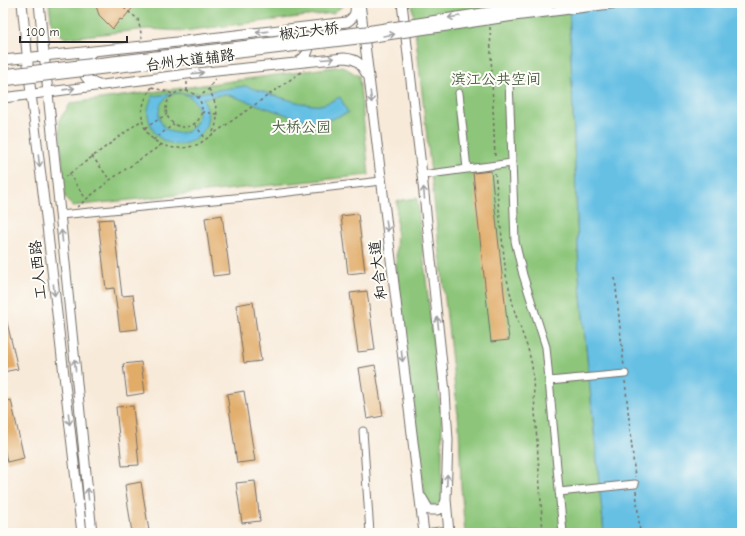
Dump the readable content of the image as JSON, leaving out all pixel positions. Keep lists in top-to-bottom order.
{
  "streets": {
    "main road": [
      "椒江大桥",
      "台州大道辅路",
      "工人西路",
      "和合大道"
    ]
  },
  "crossings": [
    ["台州大道辅路", "工人西路"],
    ["台州大道辅路", "和合大道"]
  ],
  "parks": ["滨江公共空间", "大桥公园"],
  "scale_bar": "100 m"
}
